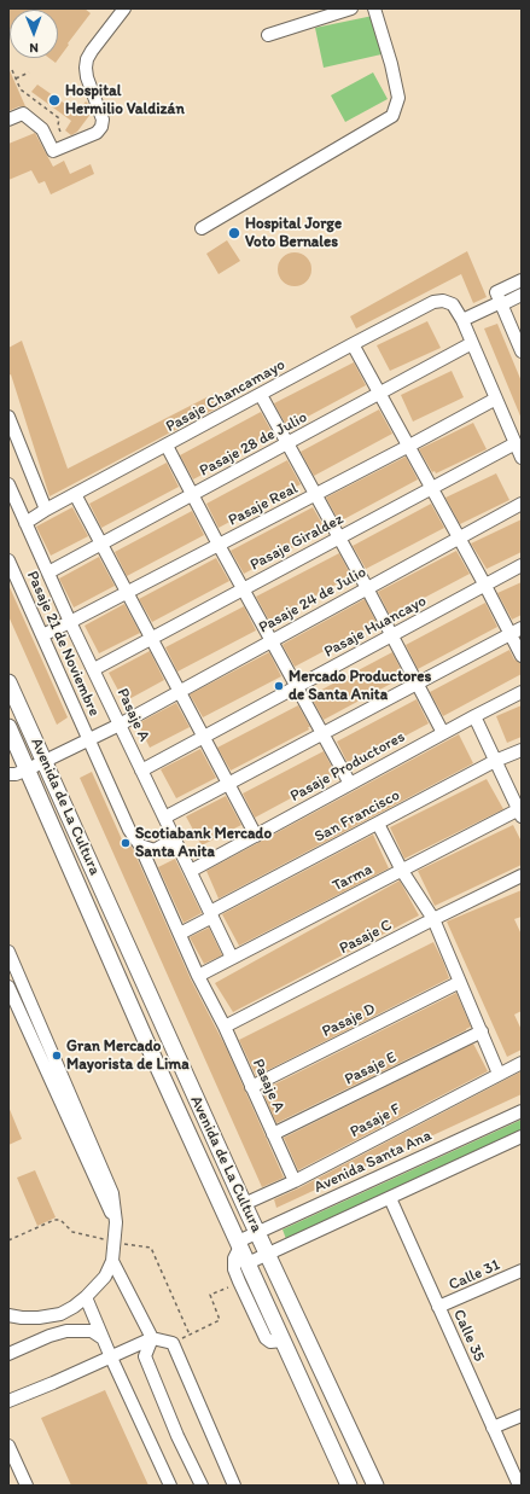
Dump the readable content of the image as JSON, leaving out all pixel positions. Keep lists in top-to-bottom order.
{
  "streets": {
    "main road": ["Avenida de La Cultura"],
    "street": [
      "Pasaje Chancamayo",
      "Pasaje 28 de Julio",
      "Pasaje Real",
      "Pasaje Giraldez",
      "Pasaje 24 de Julio",
      "Pasaje Huancayo",
      "Pasaje 21 de Noviembre",
      "Pasaje A",
      "Pasaje Productores",
      "San Francisco",
      "Tarma",
      "Pasaje C",
      "Pasaje D",
      "Pasaje E",
      "Pasaje F",
      "Avenida Santa Ana",
      "Calle 31",
      "Calle 35"
    ]
  },
  "crossings": [
    ["Pasaje Chancamayo", "Pasaje A"],
    ["Pasaje 28 de Julio", "Pasaje A"],
    ["Pasaje Real", "Pasaje 21 de Noviembre"],
    ["Pasaje Real", "Pasaje A"],
    ["Pasaje Giraldez", "Pasaje A"],
    ["Pasaje 24 de Julio", "Pasaje 21 de Noviembre"],
    ["Pasaje 24 de Julio", "Pasaje A"],
    ["Pasaje 24 de Julio", "Avenida de La Cultura"],
    ["Pasaje Huancayo", "Pasaje A"],
    ["Pasaje 21 de Noviembre", "Pasaje A"],
    ["Pasaje A", "Pasaje Productores"],
    ["Pasaje A", "San Francisco"],
    ["Pasaje A", "Tarma"],
    ["Pasaje A", "Pasaje C"],
    ["Pasaje A", "Pasaje D"],
    ["Pasaje A", "Pasaje E"],
    ["Pasaje A", "Pasaje F"],
    ["Avenida de La Cultura", "Pasaje F"],
    ["Avenida de La Cultura", "Avenida Santa Ana"],
    ["Calle 31", "Calle 35"]
  ],
  "places": [
    "Hospital Hermilio Valdizán",
    "Hospital Jorge Voto Bernales",
    "Mercado Productores de Santa Anita",
    "Scotiabank Mercado Santa Anita",
    "Gran Mercado Mayorista de Lima"
  ],
  "north": "bottom"
}
